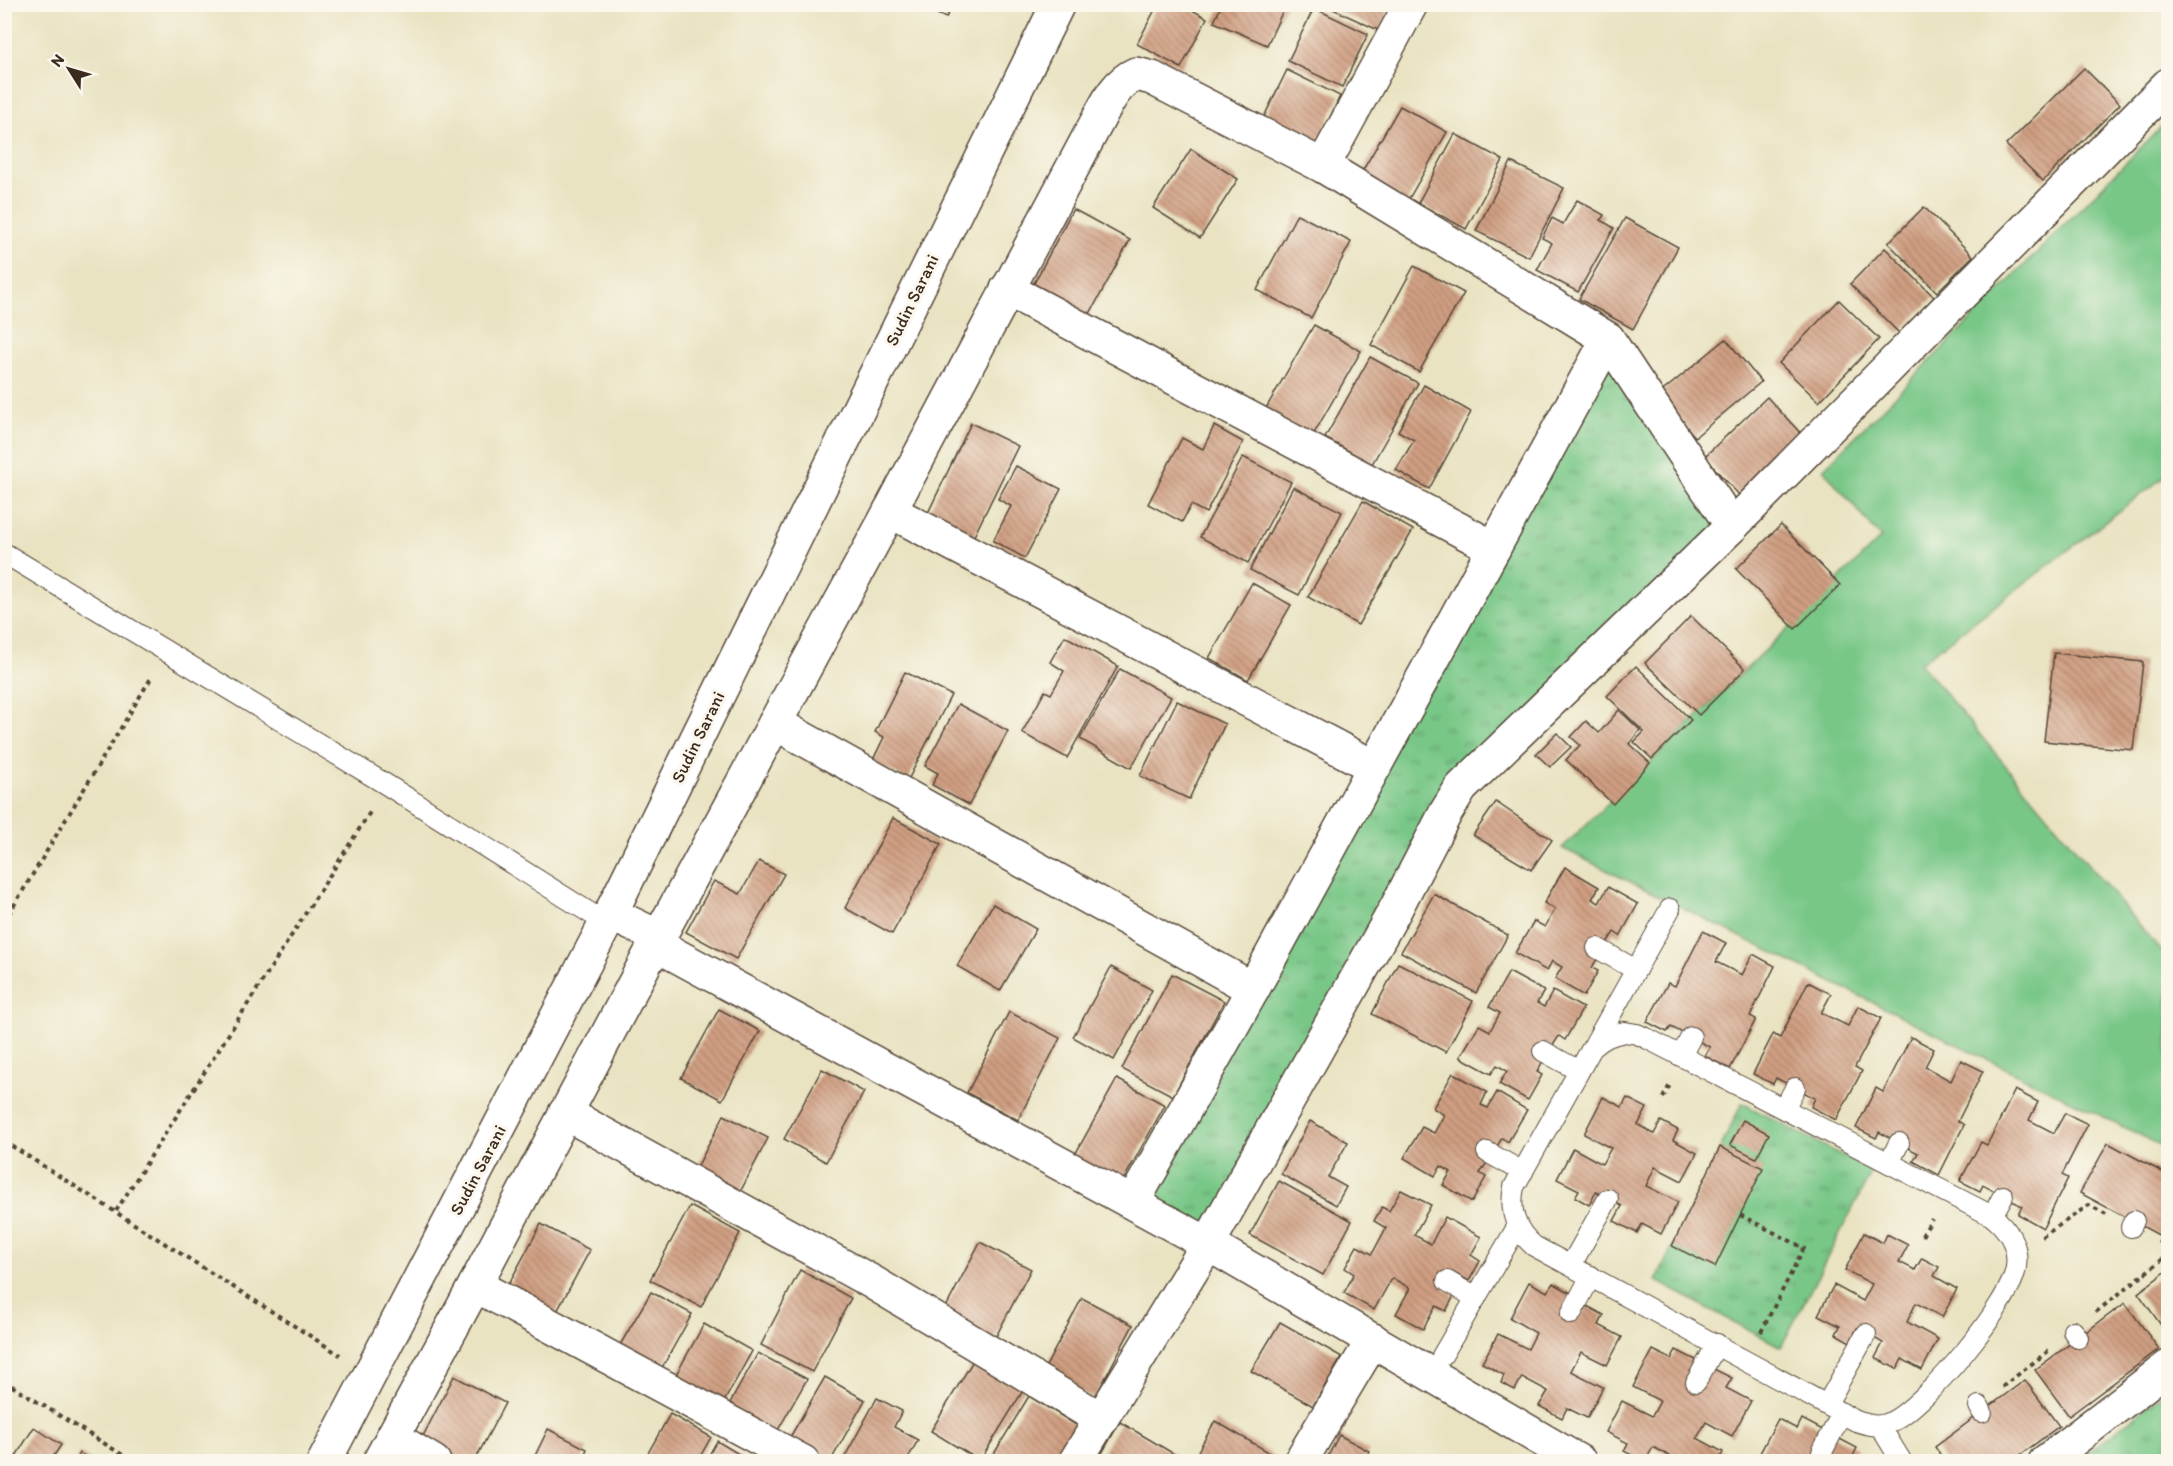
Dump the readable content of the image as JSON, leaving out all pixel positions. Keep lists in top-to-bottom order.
{
  "streets": {
    "street": ["Sudin Sarani"]
  },
  "north": "top left"
}
